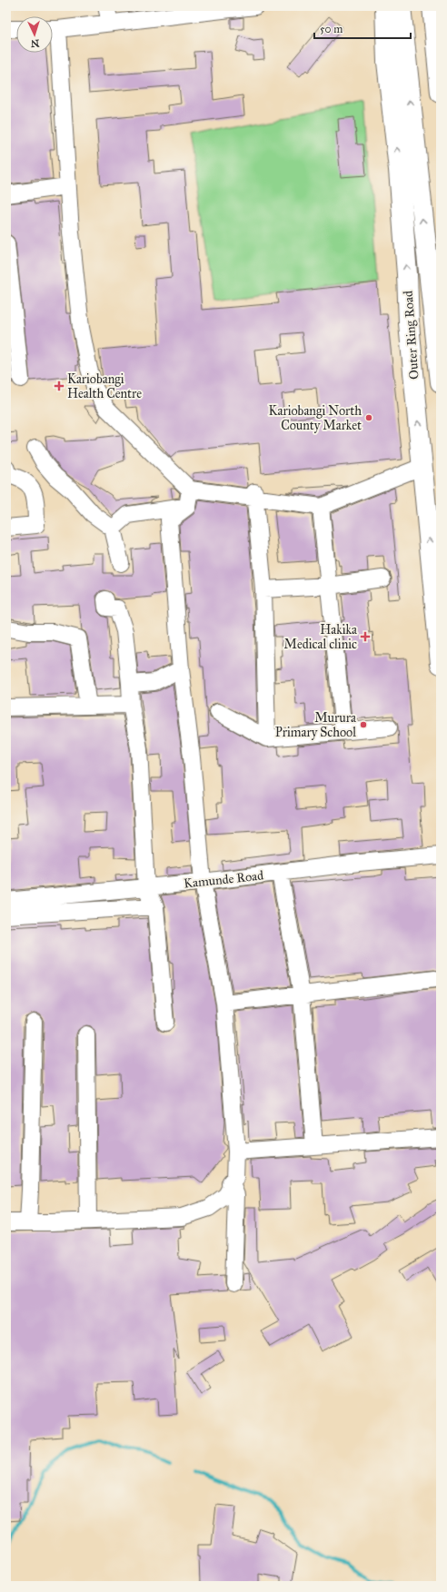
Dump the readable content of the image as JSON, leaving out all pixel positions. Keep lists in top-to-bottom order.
{
  "streets": {
    "main road": ["Outer Ring Road"],
    "street": ["Kamunde Road"]
  },
  "one_way": ["Outer Ring Road"],
  "places": {
    "health": ["Kariobangi Health Centre", "Hakika Medical clinic"],
    "other": ["Kariobangi North County Market", "Murura Primary School"]
  },
  "scale_bar": "50 m",
  "north": "bottom"
}
